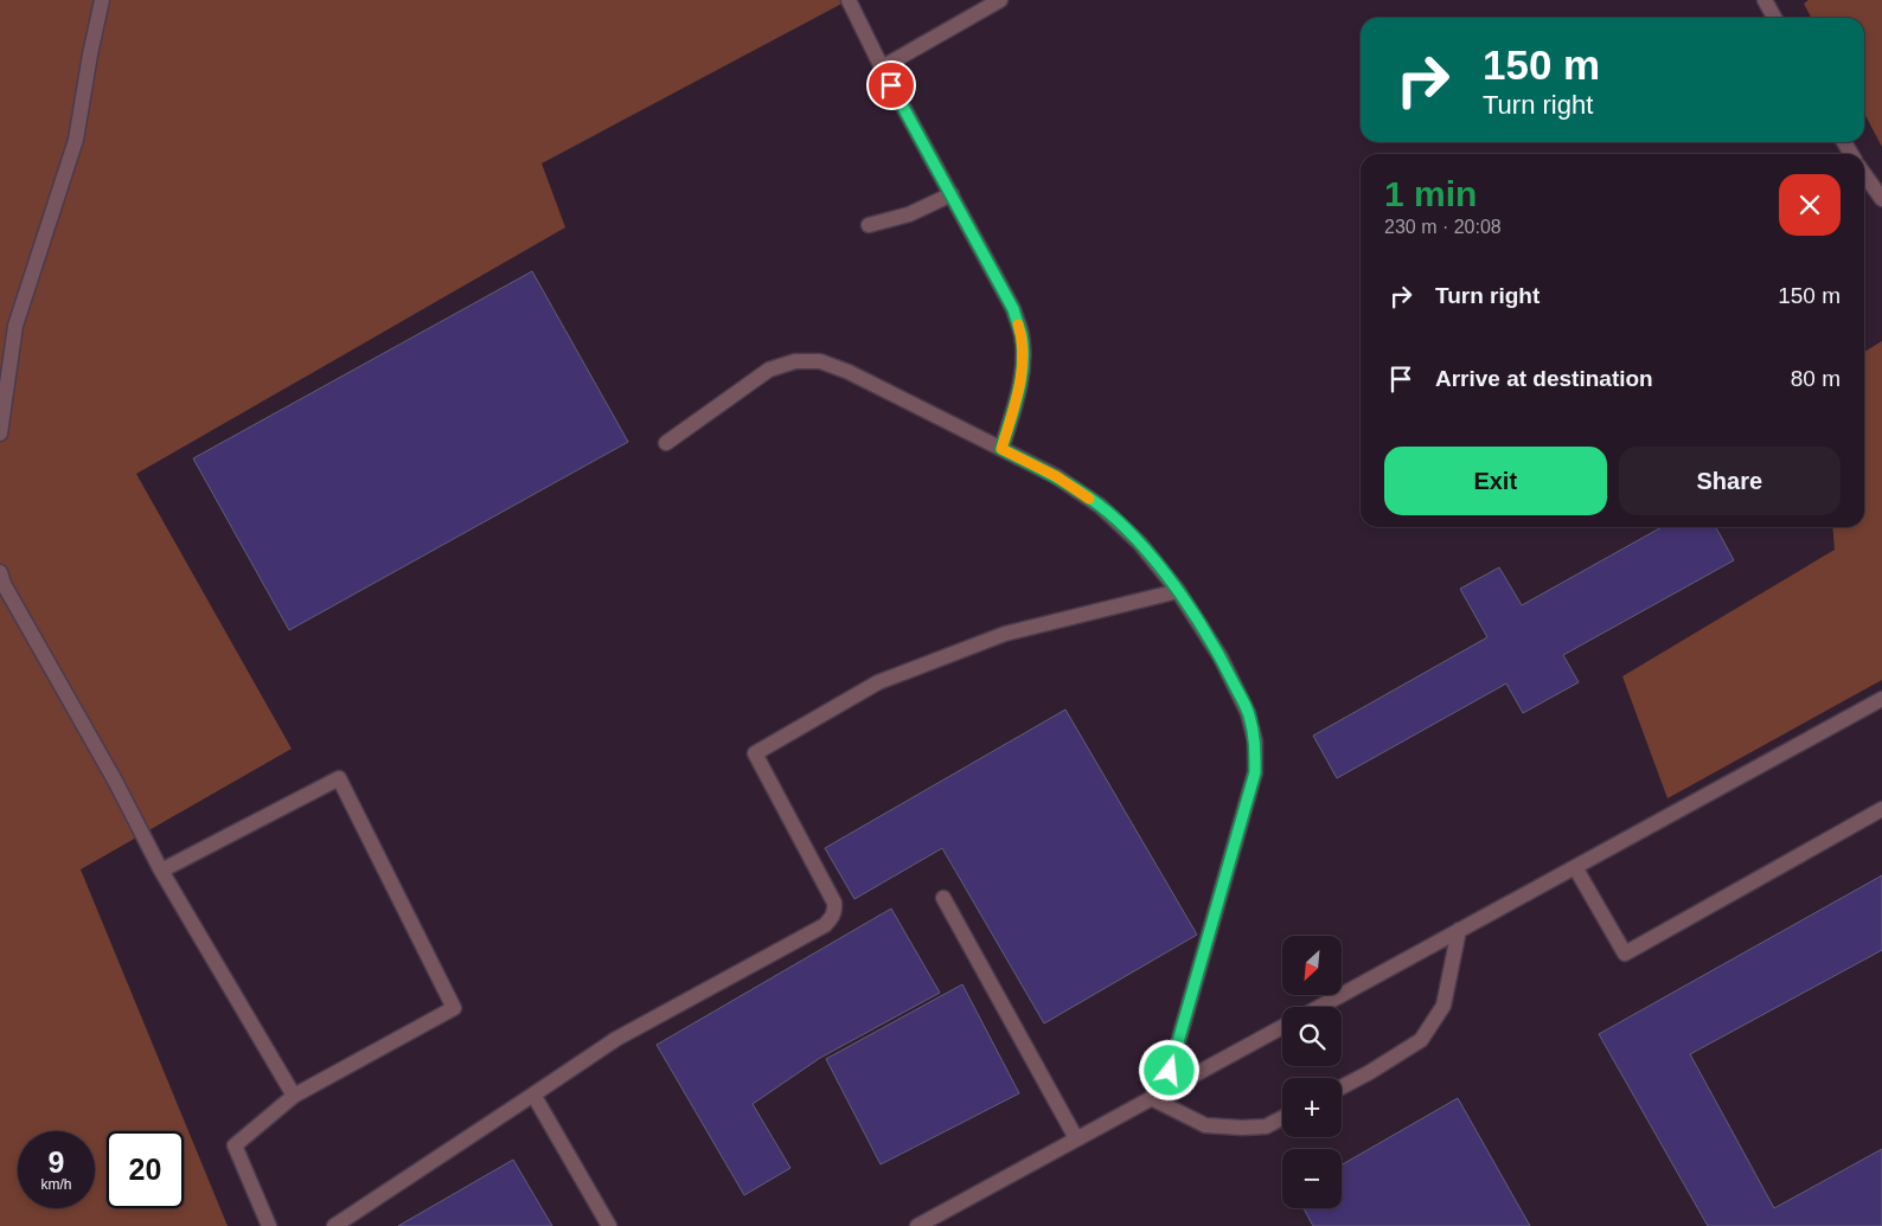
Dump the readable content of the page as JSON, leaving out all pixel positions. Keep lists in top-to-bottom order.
{
  "north": "bottom left",
  "page": {
    "turn": ["150 m", "Turn right"],
    "heading": ["1 min", "230 m · 20:08"],
    "list": [
      {
        "name": "Turn right",
        "value": "150 m"
      },
      {
        "name": "Arrive at destination",
        "value": "80 m"
      }
    ],
    "buttons": ["Exit", "Share"],
    "map_buttons": ["+", "−"],
    "speed": "9 km/h",
    "limit": "20"
  }
}
